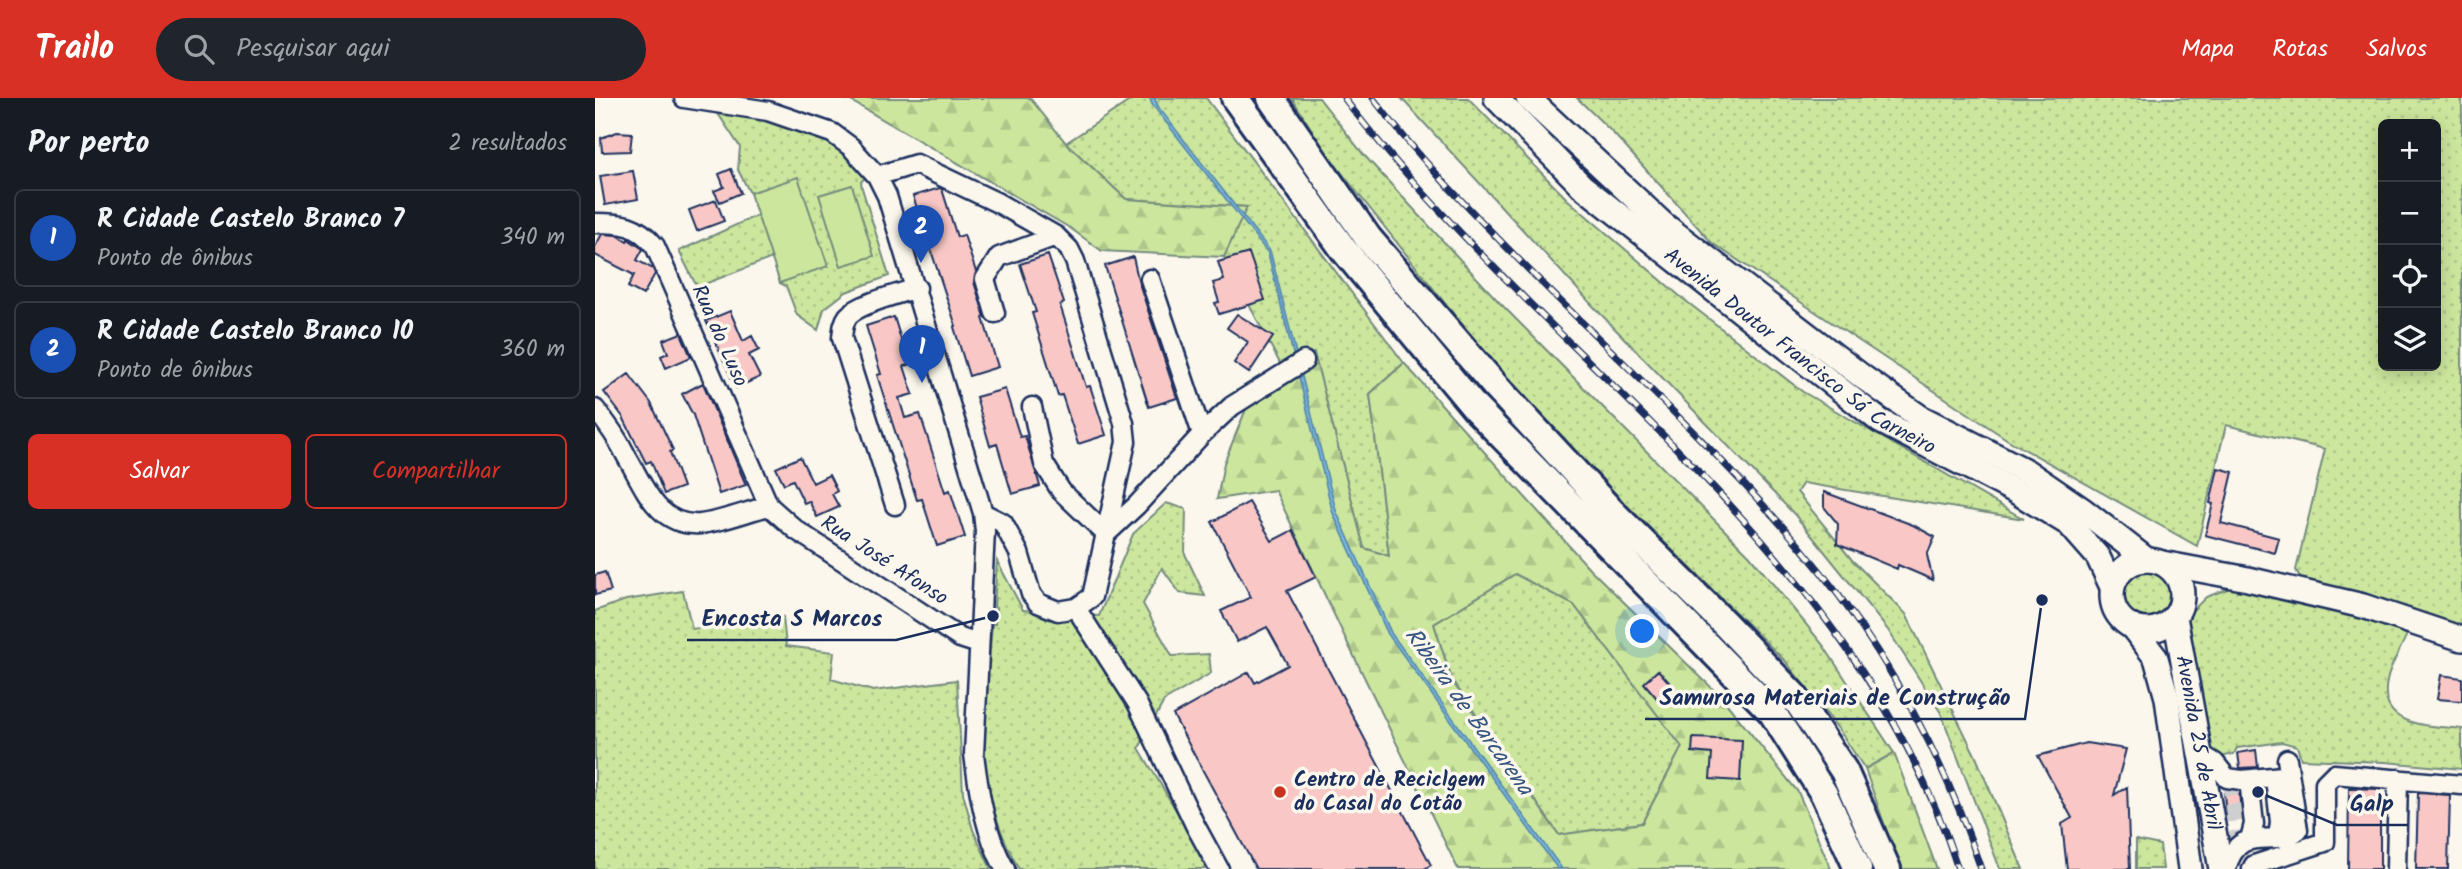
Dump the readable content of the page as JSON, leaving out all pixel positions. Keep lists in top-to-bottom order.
{
  "streets": {
    "main road": ["Avenida Doutor Francisco Sá Carneiro", "Avenida 25 de Abril"],
    "street": ["Rua do Luso", "Rua José Afonso"]
  },
  "crossings": [
    ["Rua do Luso", "Rua José Afonso"],
    ["Avenida Doutor Francisco Sá Carneiro", "Avenida 25 de Abril"]
  ],
  "water": ["Ribeira de Barcarena"],
  "places": [
    "Samurosa Materiais de Construção",
    "Encosta S Marcos",
    "Centro de Reciclgem do Casal do Cotão",
    "Galp"
  ],
  "page": {
    "header": "Trailo",
    "search": "Pesquisar aqui",
    "nav": ["Mapa", "Rotas", "Salvos"],
    "heading": ["Por perto", "2 resultados"],
    "map_buttons": ["+", "−"],
    "list": [
      {
        "mark": "1",
        "name": "R Cidade Castelo Branco 7",
        "note": "Ponto de ônibus",
        "value": "340 m"
      },
      {
        "mark": "2",
        "name": "R Cidade Castelo Branco 10",
        "note": "Ponto de ônibus",
        "value": "360 m"
      }
    ],
    "pins": ["2", "1"],
    "buttons": ["Salvar", "Compartilhar"]
  }
}
